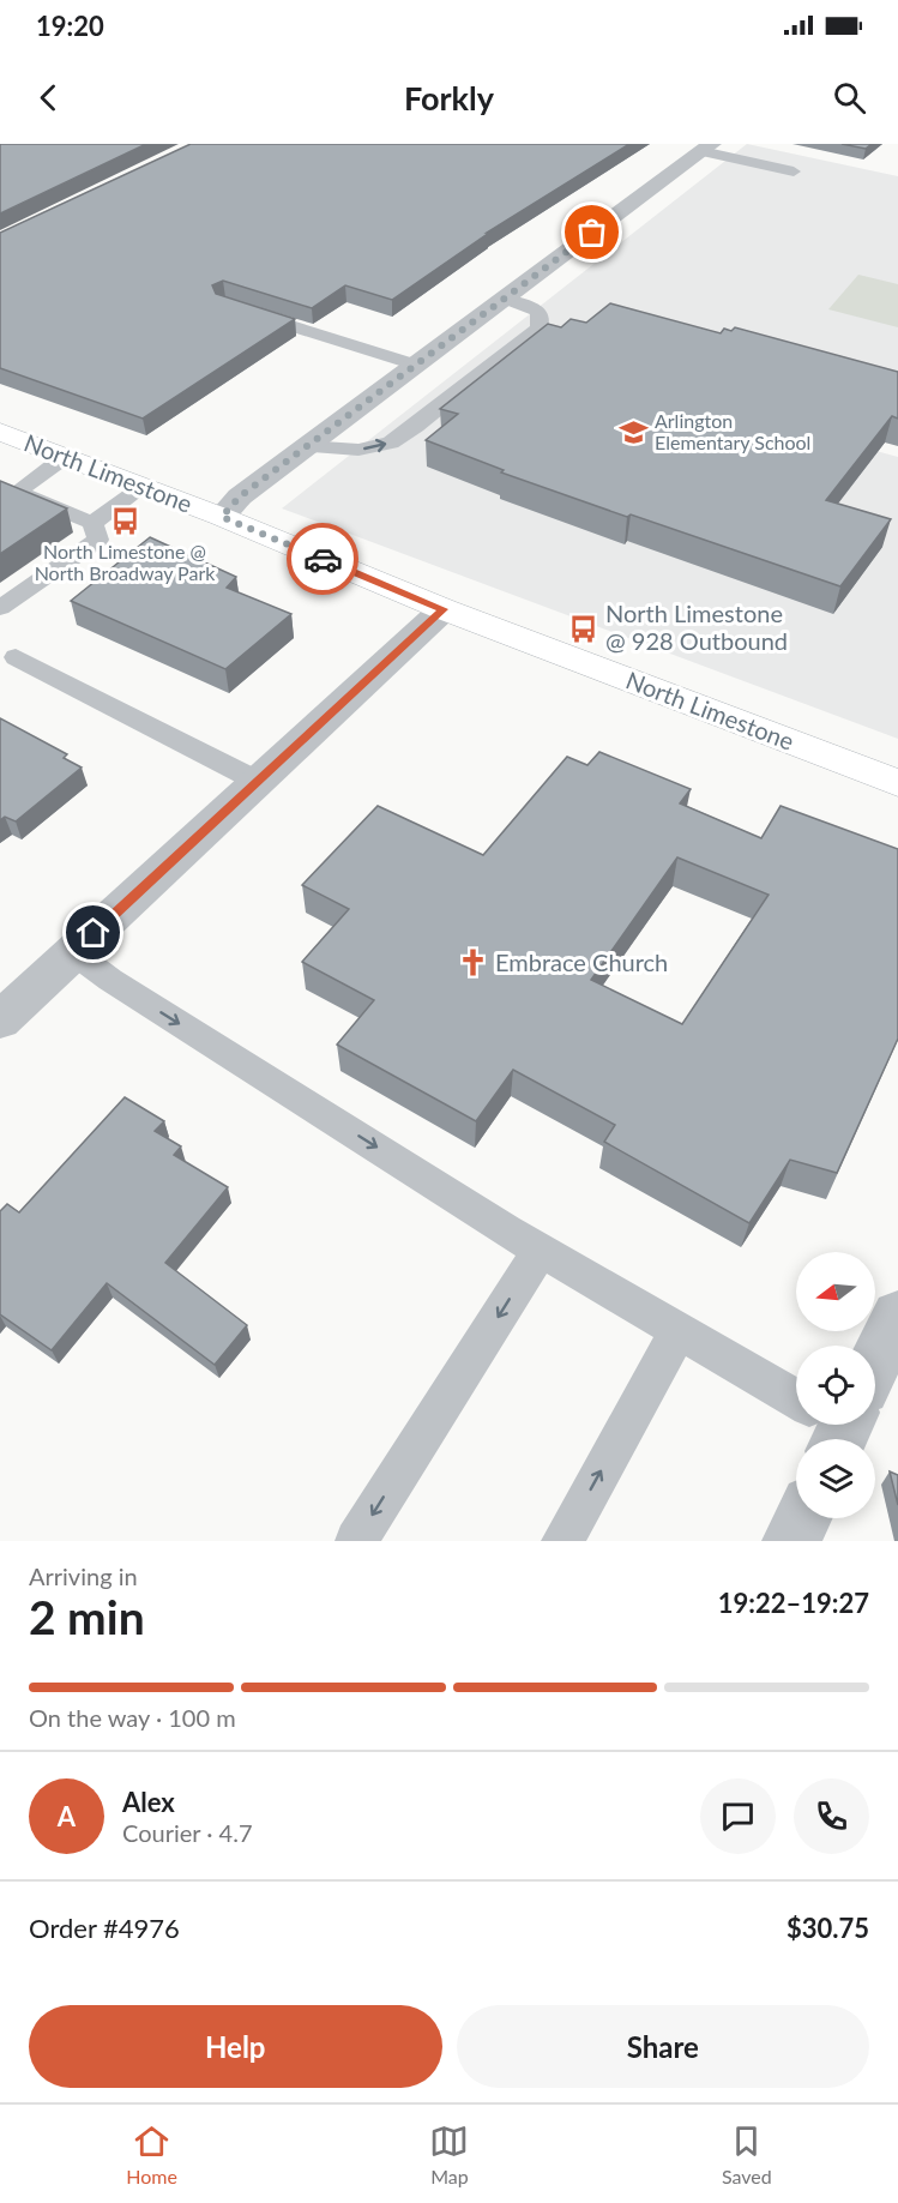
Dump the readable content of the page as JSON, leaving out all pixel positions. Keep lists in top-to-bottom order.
{
  "streets": {
    "street": ["North Limestone"]
  },
  "places": {
    "school or university": ["Arlington Elementary School"],
    "bus stop": ["North Limestone @ North Broadway Park", "North Limestone @ 928 Outbound"],
    "church": ["Embrace Church"]
  },
  "north": "left",
  "page": {
    "status": "19:20",
    "header": "Forkly",
    "heading": ["2 min", "Arriving in", "19:22–19:27"],
    "panel": [
      "Alex",
      "Courier · 4.7",
      "Order #4976",
      "$30.75"
    ],
    "bar": "On the way · 100 m",
    "round": "A",
    "buttons": ["Help", "Share"],
    "tabs": ["Home", "Map", "Saved"]
  }
}
